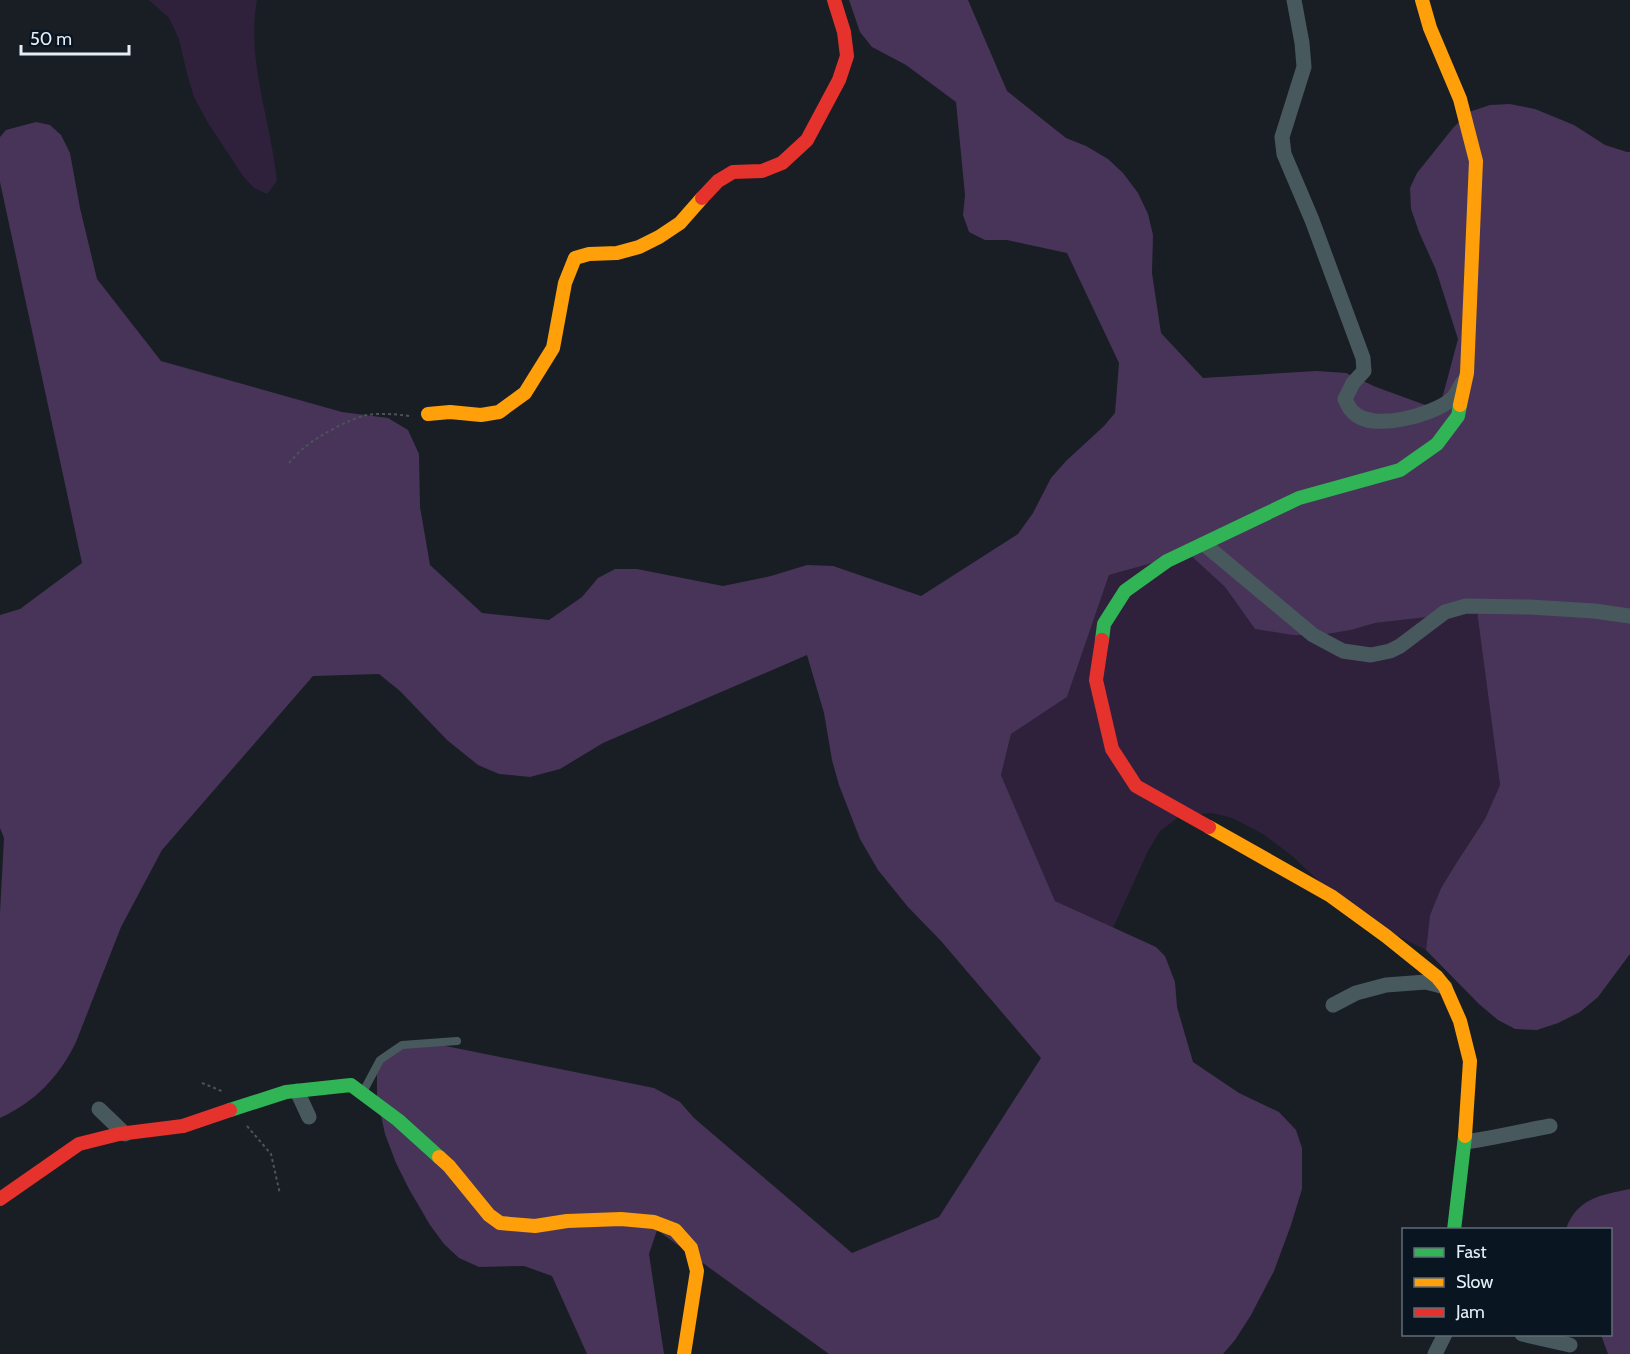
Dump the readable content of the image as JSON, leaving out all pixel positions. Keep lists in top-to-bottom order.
{
  "legend": ["Fast", "Slow", "Jam"],
  "scale_bar": "50 m"
}
